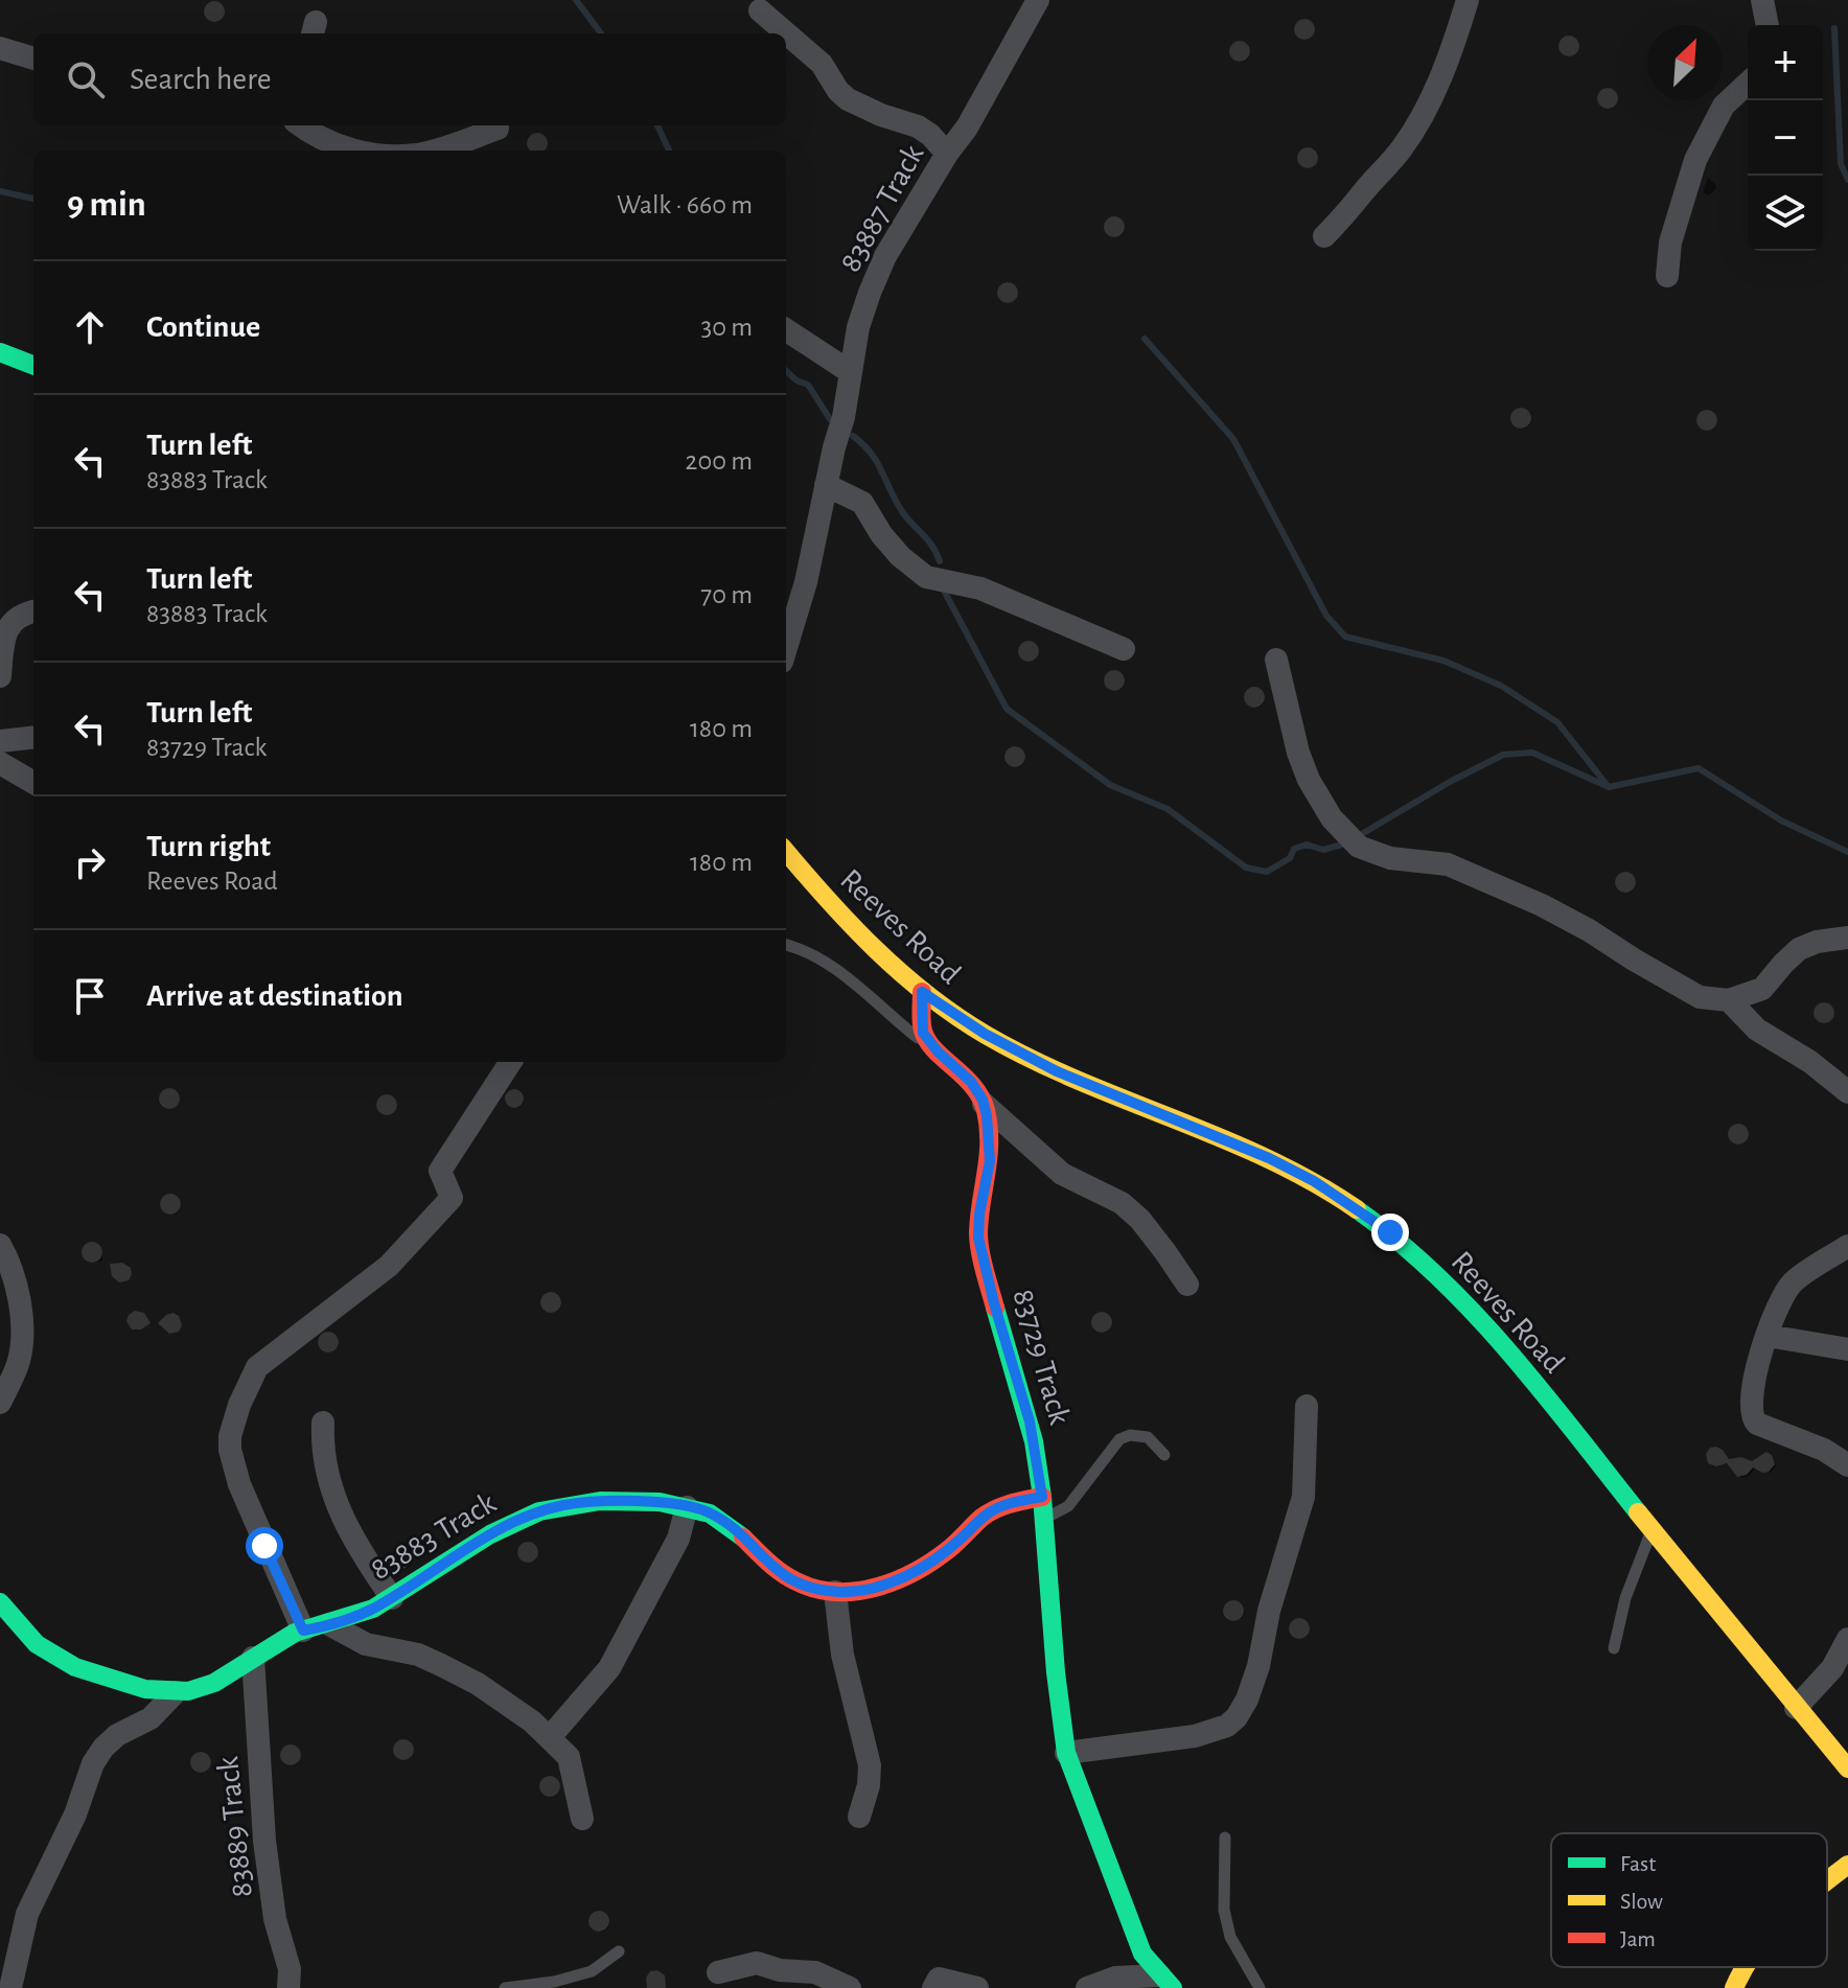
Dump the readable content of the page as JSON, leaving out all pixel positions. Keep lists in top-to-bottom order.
{
  "streets": {
    "street": [
      "83887 Track",
      "Reeves Road",
      "83729 Track",
      "83883 Track",
      "83889 Track"
    ]
  },
  "crossings": [
    ["Reeves Road", "83729 Track"],
    ["83729 Track", "83883 Track"],
    ["83883 Track", "83889 Track"]
  ],
  "legend": ["Fast", "Slow", "Jam"],
  "north": "top right",
  "page": {
    "map_buttons": ["+", "−"],
    "search": "Search here",
    "heading": ["9 min", "Walk · 660 m"],
    "list": [
      ["Continue", "30 m"],
      ["Turn left", "83883 Track", "200 m"],
      ["Turn left", "83883 Track", "70 m"],
      ["Turn left", "83729 Track", "180 m"],
      ["Turn right", "Reeves Road", "180 m"],
      "Arrive at destination"
    ]
  }
}
